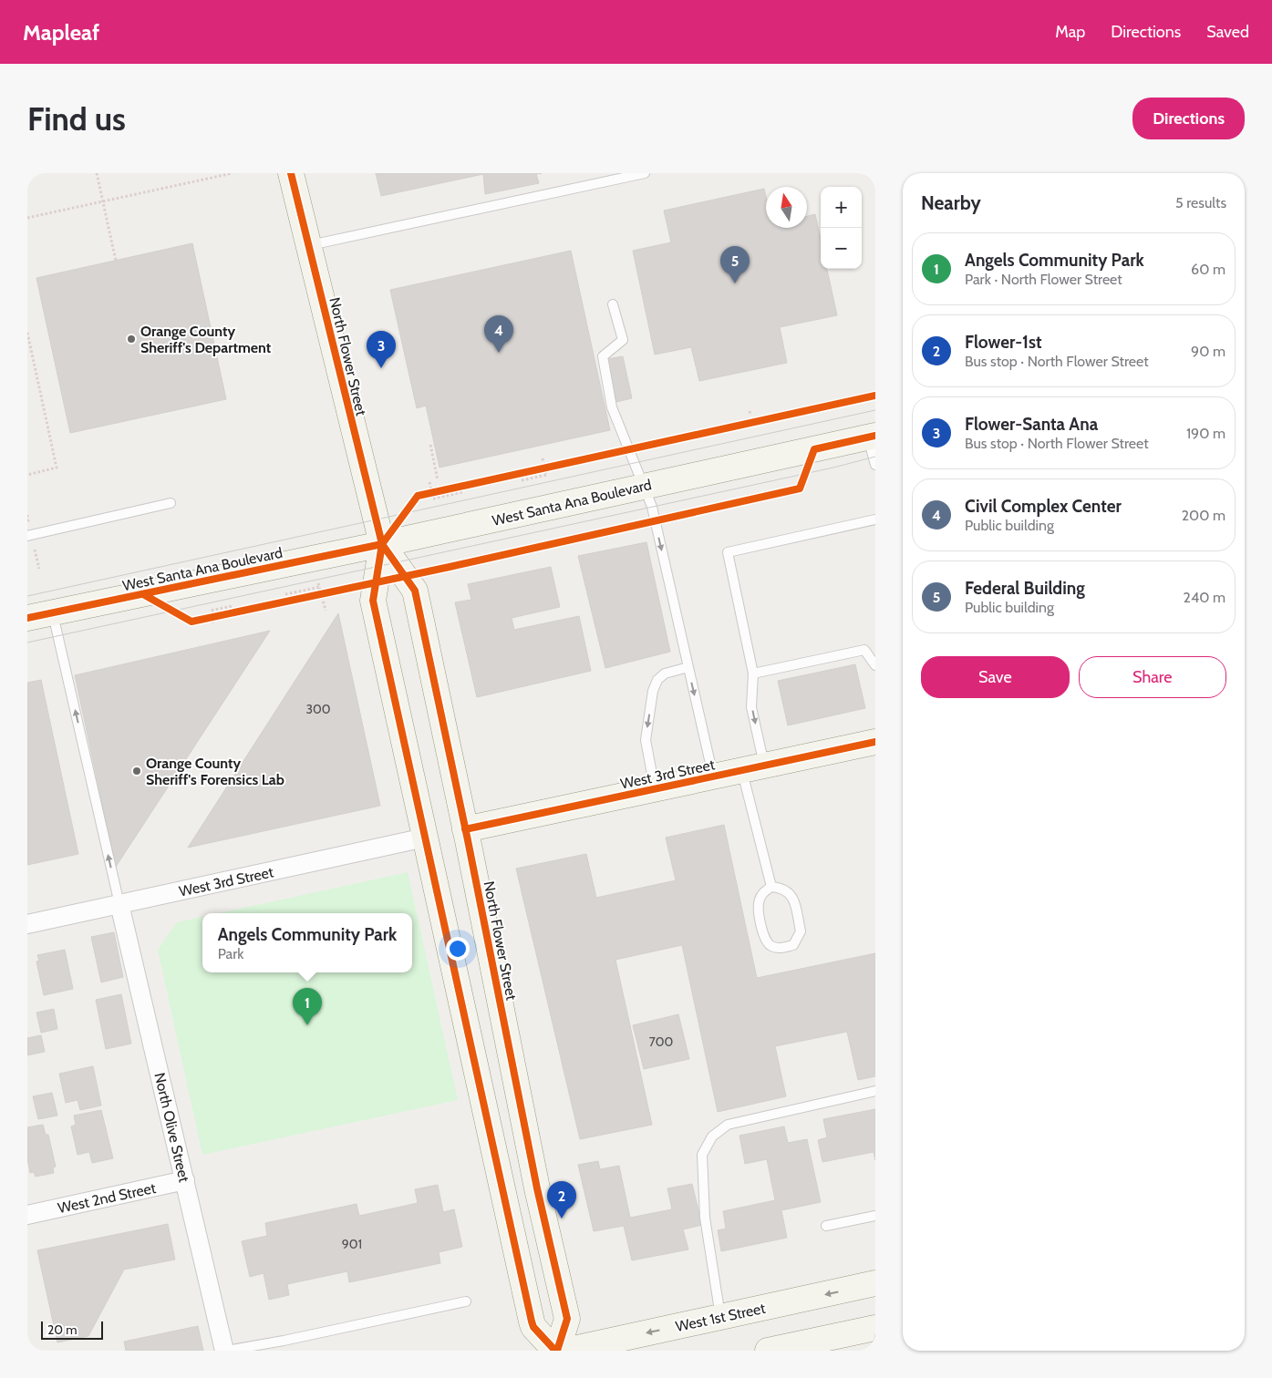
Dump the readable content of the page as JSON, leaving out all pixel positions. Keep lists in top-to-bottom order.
{
  "streets": {
    "main road": [
      "North Flower Street",
      "West Santa Ana Boulevard",
      "West 3rd Street",
      "West 1st Street"
    ],
    "street": ["North Olive Street", "West 2nd Street"]
  },
  "crossings": [
    ["North Flower Street", "West Santa Ana Boulevard"],
    ["North Flower Street", "West 3rd Street"],
    ["West 3rd Street", "North Olive Street"],
    ["North Olive Street", "West 2nd Street"]
  ],
  "places": ["Orange County Sheriff's Department", "Orange County Sheriff's Forensics Lab"],
  "house_numbers": ["300", "700", "901"],
  "scale_bar": "20 m",
  "north": "top",
  "page": {
    "header": "Mapleaf",
    "nav": ["Map", "Directions", "Saved"],
    "buttons": [
      "Directions",
      ["Save", "Share"]
    ],
    "title": "Find us",
    "heading": ["Nearby", "5 results"],
    "map_buttons": ["+", "−"],
    "list": [
      {
        "mark": "1",
        "name": "Angels Community Park",
        "note": "Park · North Flower Street",
        "value": "60 m"
      },
      {
        "mark": "2",
        "name": "Flower-1st",
        "note": "Bus stop · North Flower Street",
        "value": "90 m"
      },
      {
        "mark": "3",
        "name": "Flower-Santa Ana",
        "note": "Bus stop · North Flower Street",
        "value": "190 m"
      },
      {
        "mark": "4",
        "name": "Civil Complex Center",
        "note": "Public building",
        "value": "200 m"
      },
      {
        "mark": "5",
        "name": "Federal Building",
        "note": "Public building",
        "value": "240 m"
      }
    ],
    "pins": [
      "5",
      "4",
      "3",
      "1",
      "2"
    ],
    "popup": ["Angels Community Park", "Park"],
    "scale": "20 m"
  }
}
